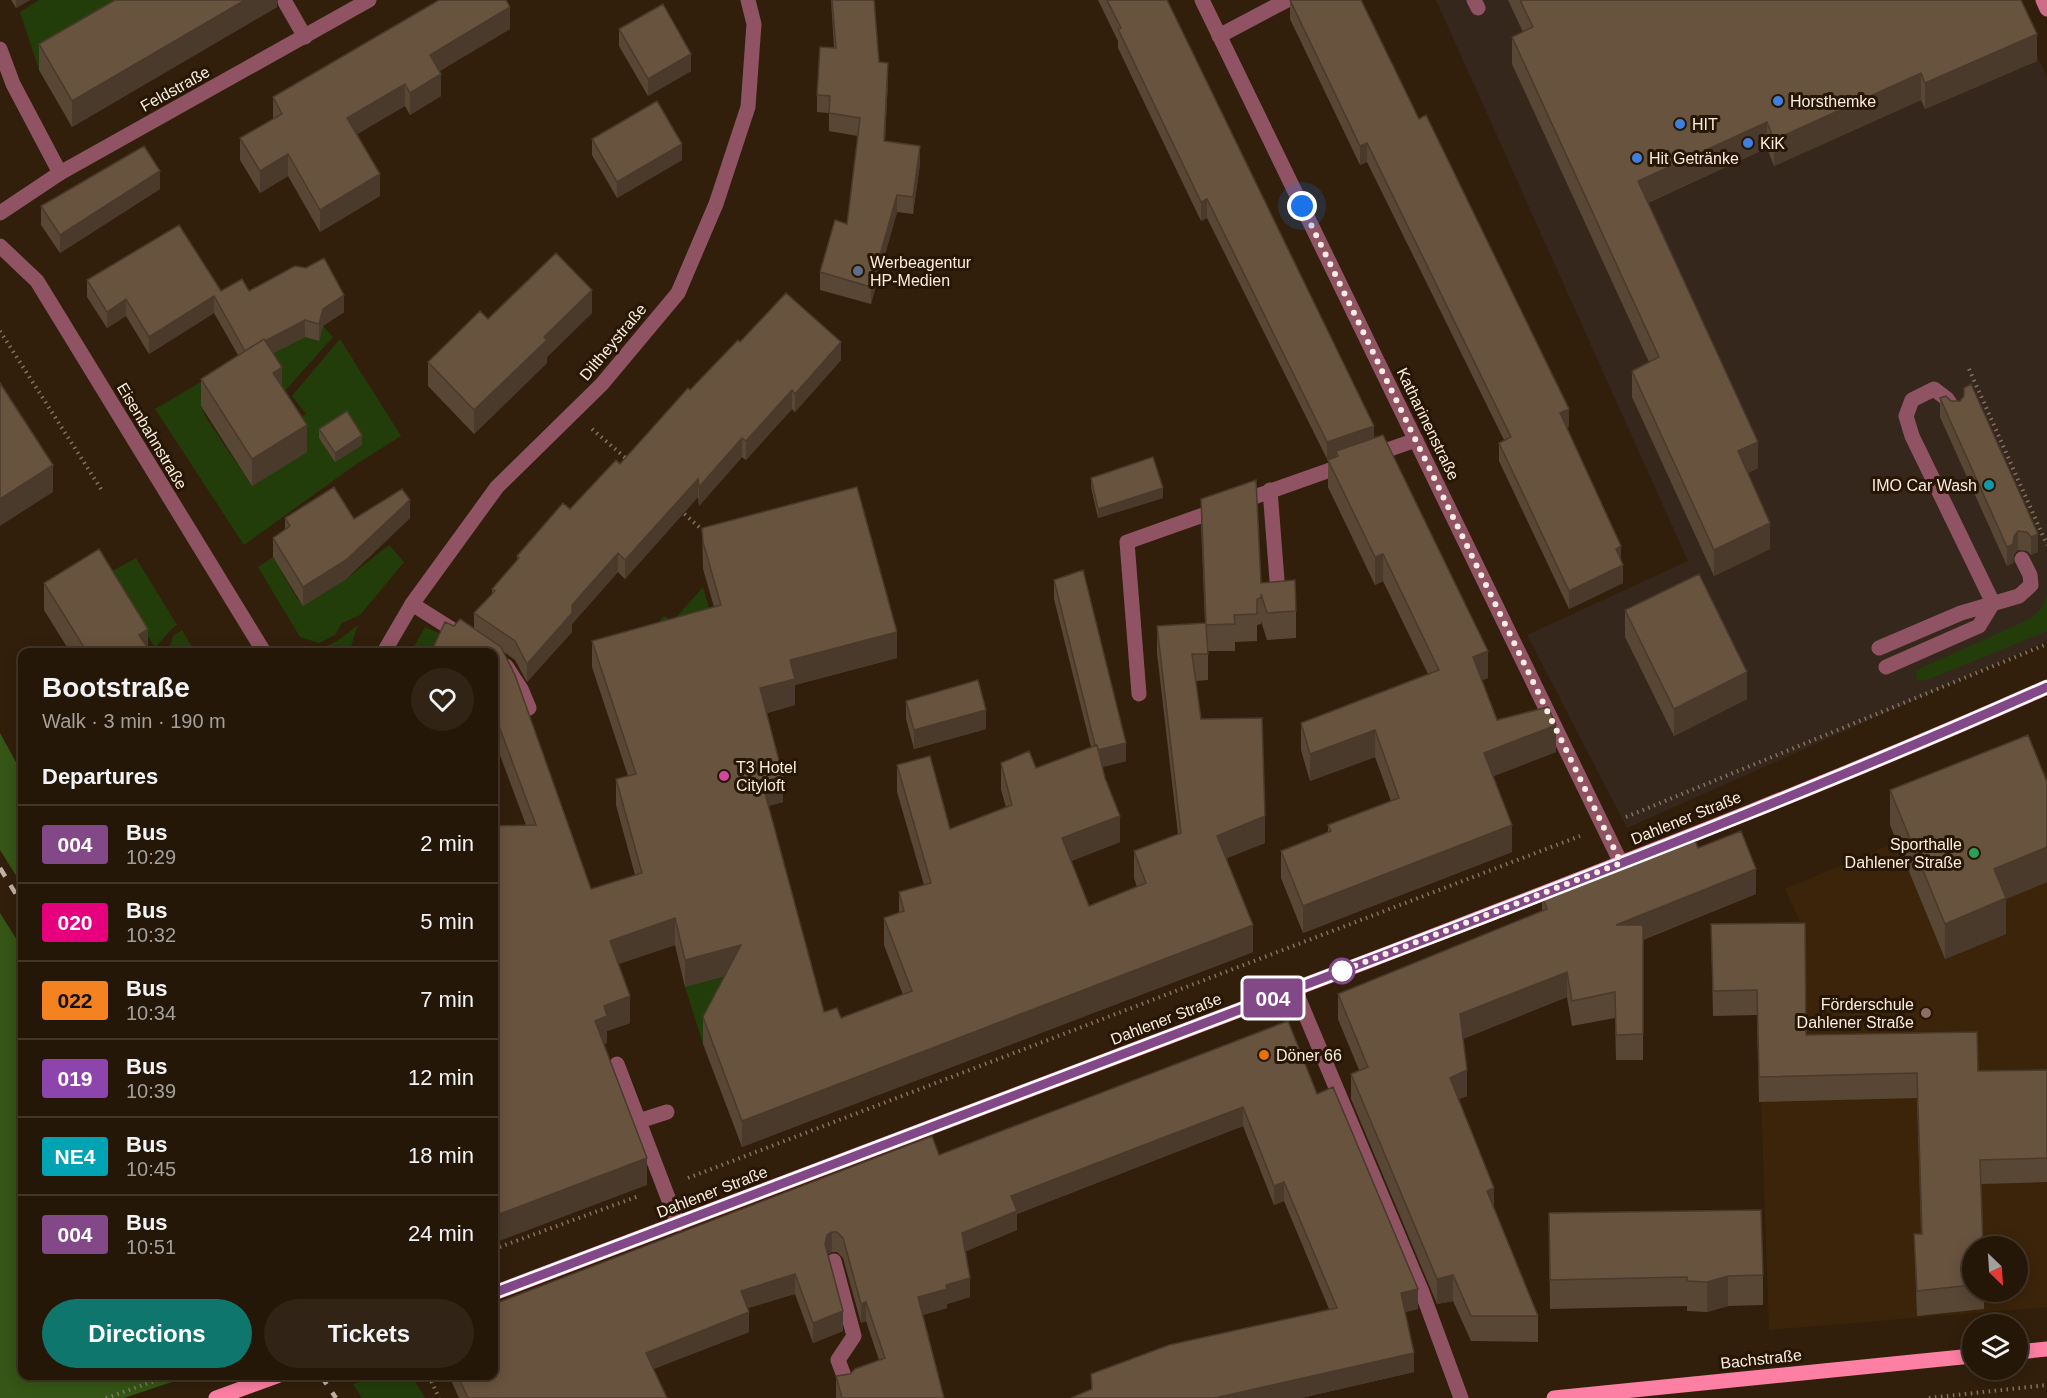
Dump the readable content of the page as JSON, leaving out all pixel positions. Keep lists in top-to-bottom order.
{
  "streets": {
    "main road": ["Dahlener Straße", "Bachstraße"],
    "street": [
      "Feldstraße",
      "Diltheystraße",
      "Katharinenstraße",
      "Eisenbahnstraße"
    ]
  },
  "crossings": [
    ["Katharinenstraße", "Dahlener Straße"]
  ],
  "places": [
    "Horsthemke",
    "HIT",
    "KiK",
    "Hit Getränke",
    "Werbeagentur HP-Medien",
    "IMO Car Wash",
    "T3 Hotel Cityloft",
    "Sporthalle Dahlener Straße",
    "Förderschule Dahlener Straße",
    "Döner 66"
  ],
  "lines": ["bus line 004"],
  "north": "bottom right",
  "page": {
    "on_map": "004",
    "heading": [
      ["Bootstraße", "Walk · 3 min · 190 m"],
      "Departures"
    ],
    "list": [
      {
        "mark": "004",
        "name": "Bus",
        "note": "10:29",
        "value": "2 min"
      },
      {
        "mark": "020",
        "name": "Bus",
        "note": "10:32",
        "value": "5 min"
      },
      {
        "mark": "022",
        "name": "Bus",
        "note": "10:34",
        "value": "7 min"
      },
      {
        "mark": "019",
        "name": "Bus",
        "note": "10:39",
        "value": "12 min"
      },
      {
        "mark": "NE4",
        "name": "Bus",
        "note": "10:45",
        "value": "18 min"
      },
      {
        "mark": "004",
        "name": "Bus",
        "note": "10:51",
        "value": "24 min"
      }
    ],
    "buttons": ["Directions", "Tickets"]
  }
}
